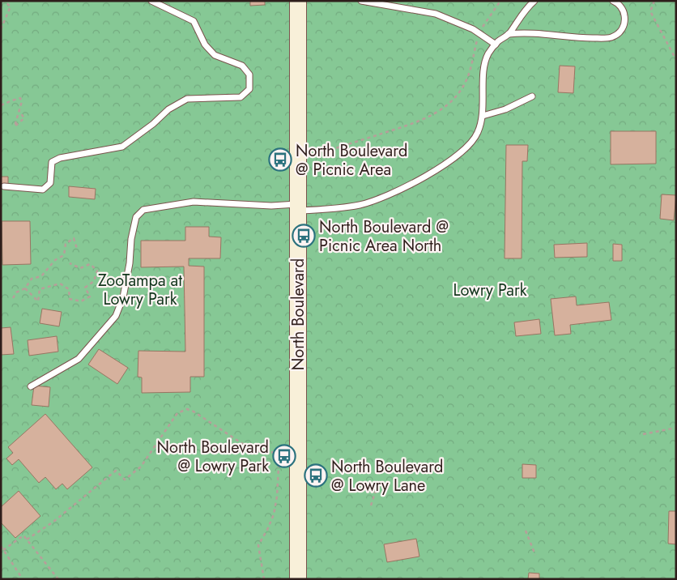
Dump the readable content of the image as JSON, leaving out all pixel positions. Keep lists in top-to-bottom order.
{
  "streets": {
    "street": ["North Boulevard"]
  },
  "parks": ["ZooTampa at Lowry Park", "Lowry Park"],
  "places": {
    "bus stop": [
      "North Boulevard @ Picnic Area",
      "North Boulevard @ Picnic Area North",
      "North Boulevard @ Lowry Park",
      "North Boulevard @ Lowry Lane"
    ]
  }
}
